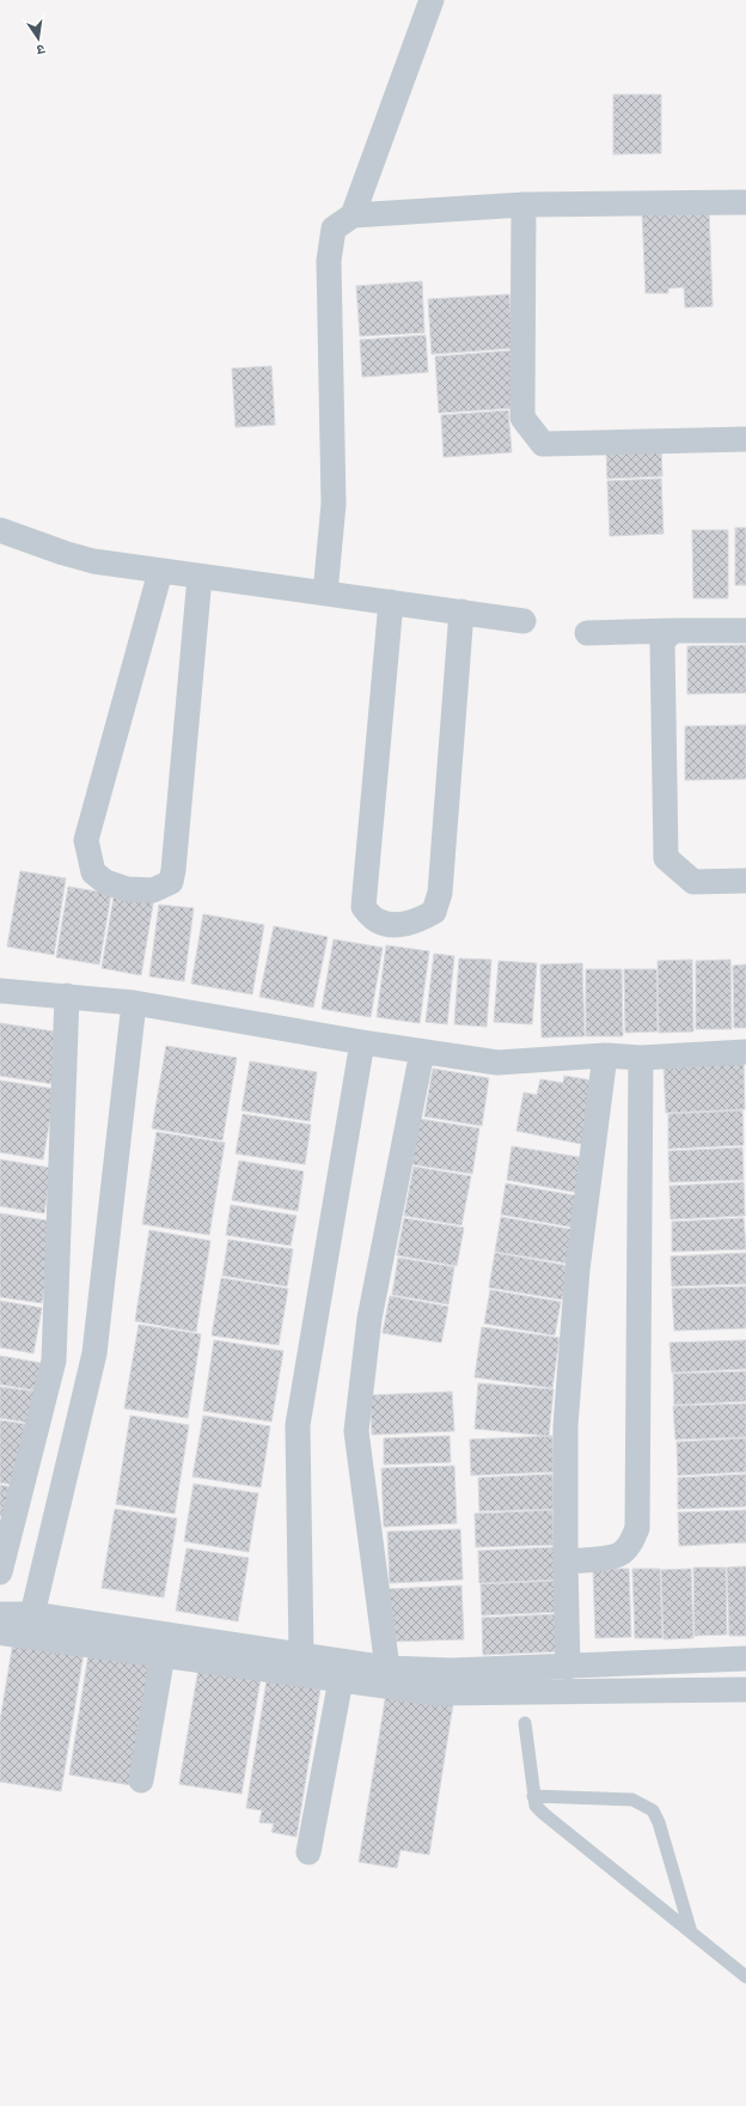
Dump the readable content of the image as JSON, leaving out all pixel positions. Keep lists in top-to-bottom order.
{
  "north": "bottom"
}
